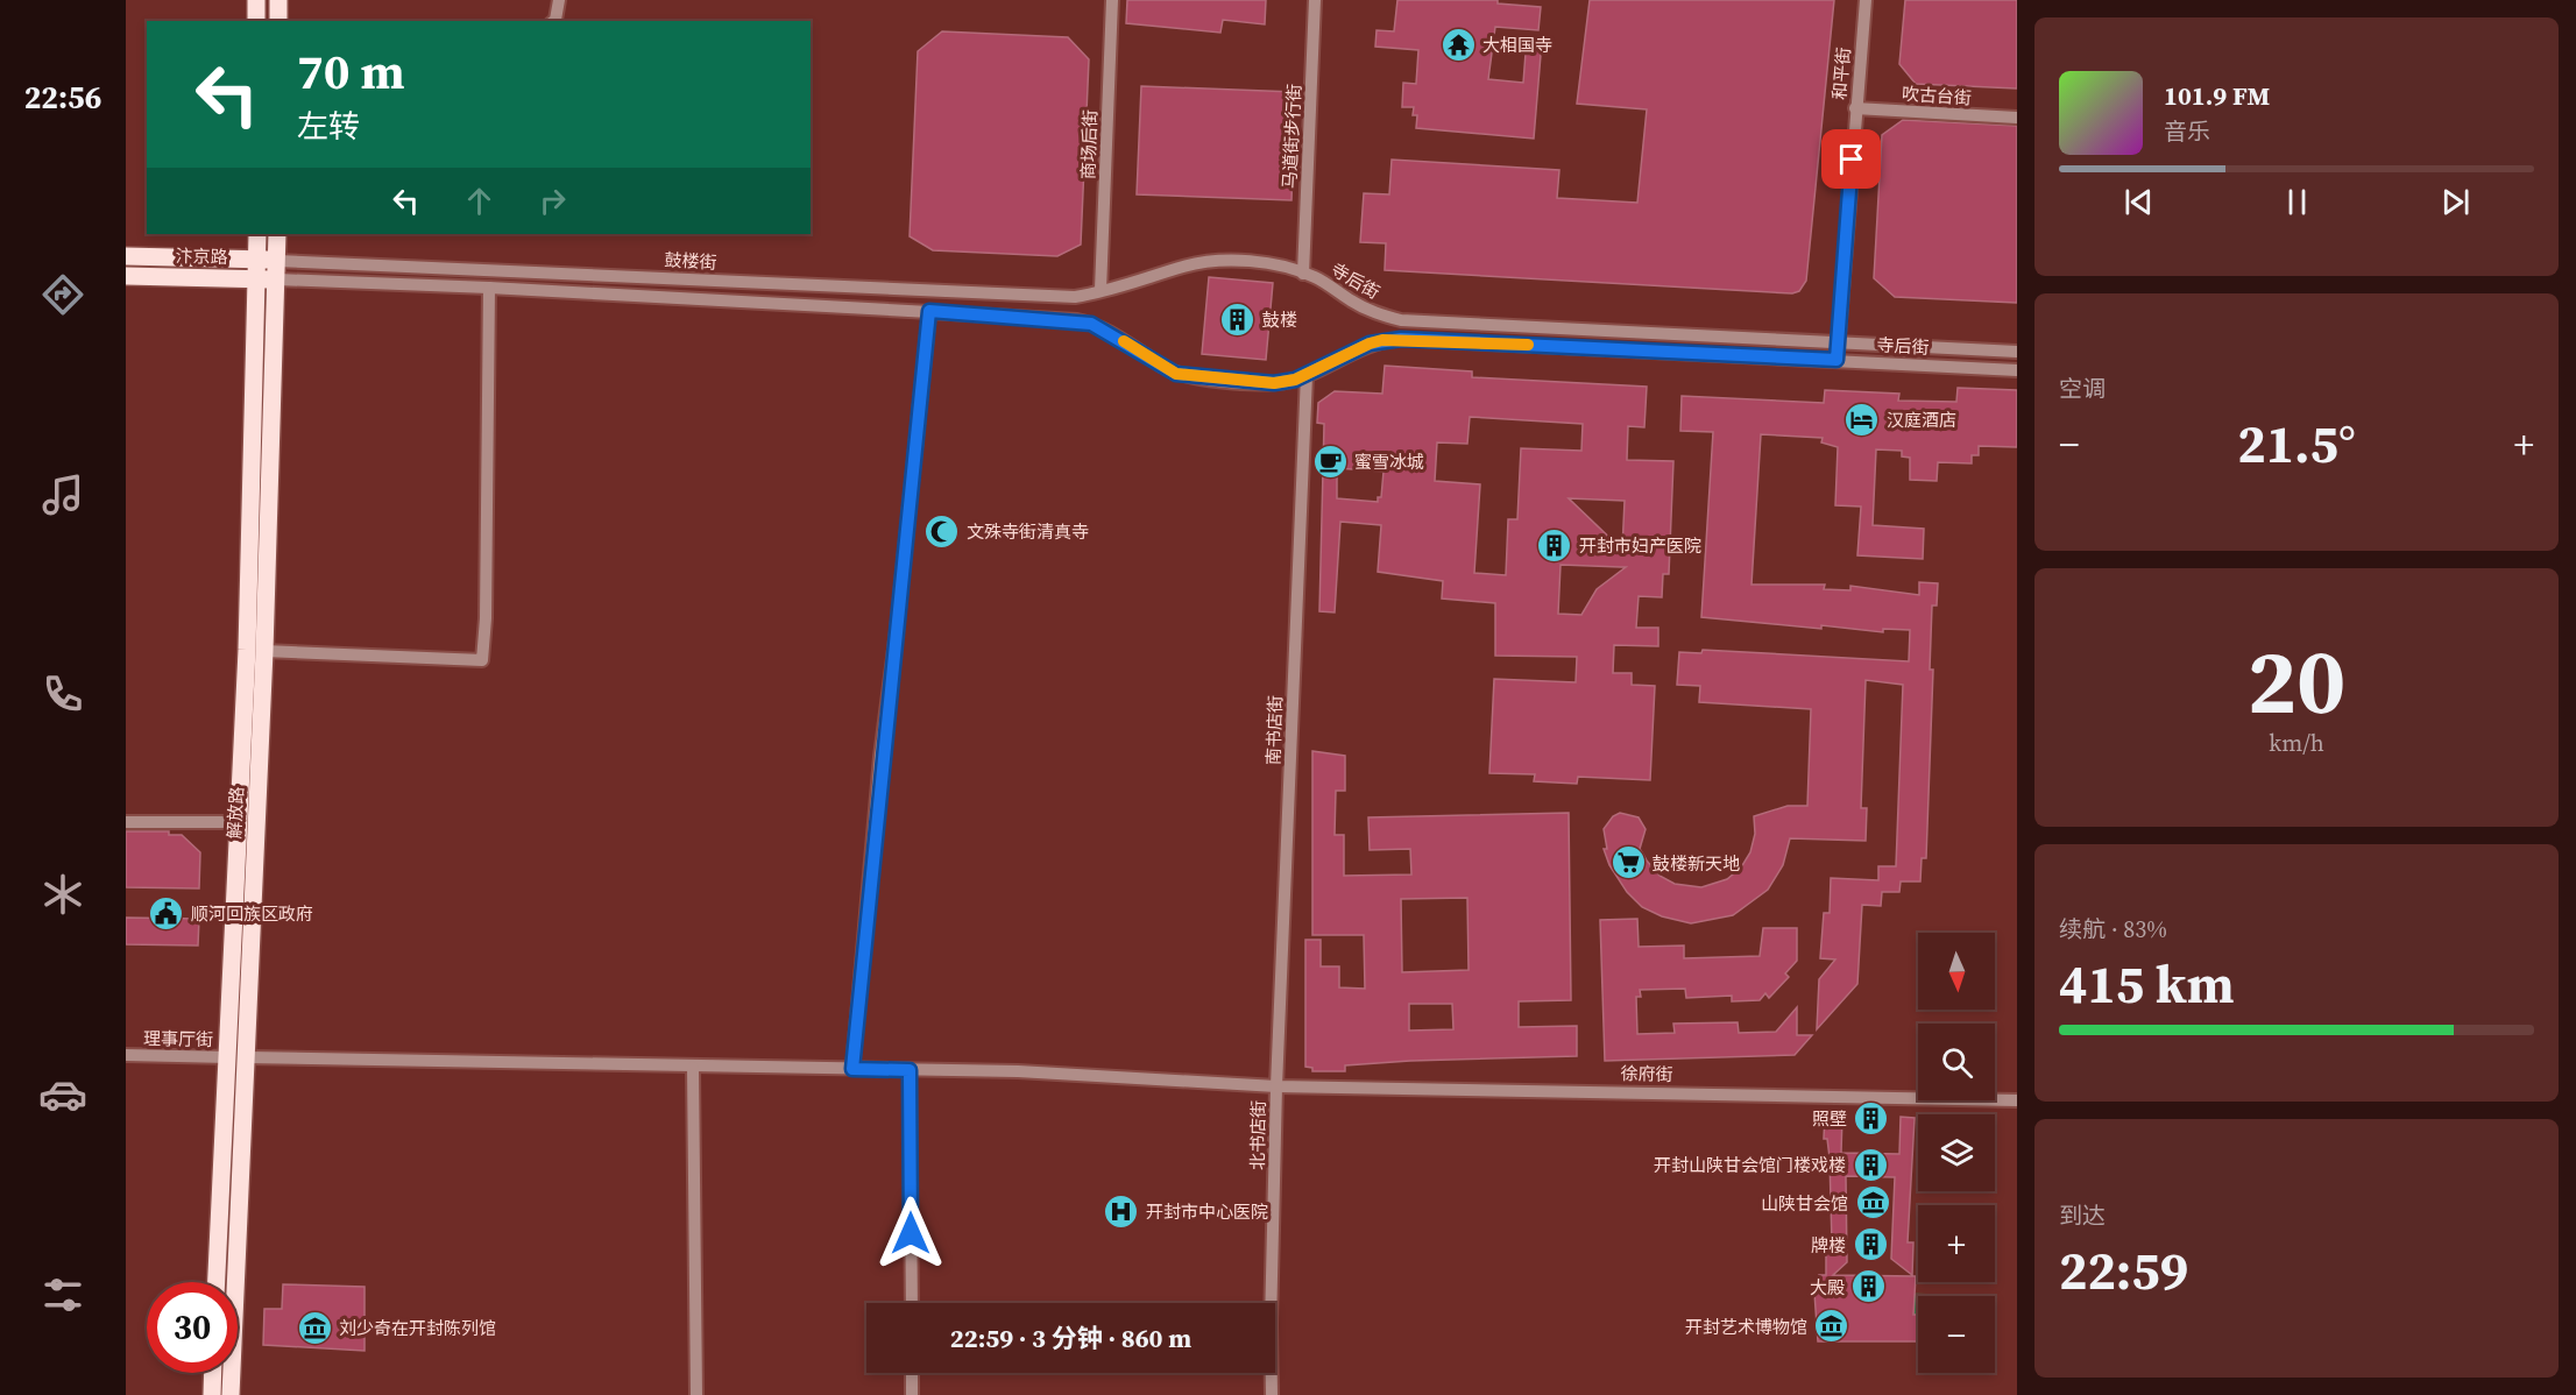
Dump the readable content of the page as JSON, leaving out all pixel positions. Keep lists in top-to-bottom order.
{
  "streets": {
    "main road": ["汴京路", "解放路"],
    "street": [
      "和平街",
      "吹古台街",
      "马道街步行街",
      "商场后街",
      "鼓楼街",
      "寺后街",
      "南书店街",
      "理事厅街",
      "徐府街",
      "北书店街"
    ]
  },
  "crossings": [
    ["和平街", "吹古台街"],
    ["和平街", "寺后街"],
    ["马道街步行街", "寺后街"],
    ["商场后街", "鼓楼街"],
    ["商场后街", "寺后街"],
    ["汴京路", "鼓楼街"],
    ["汴京路", "解放路"],
    ["鼓楼街", "寺后街"],
    ["鼓楼街", "解放路"],
    ["寺后街", "南书店街"],
    ["南书店街", "徐府街"],
    ["南书店街", "北书店街"],
    ["解放路", "理事厅街"],
    ["理事厅街", "徐府街"],
    ["徐府街", "北书店街"]
  ],
  "places": {
    "temple": ["大相国寺"],
    "building": [
      "鼓楼",
      "开封市妇产医院",
      "照壁",
      "开封山陕甘会馆门楼戏楼",
      "牌楼",
      "大殿"
    ],
    "hotel": ["汉庭酒店"],
    "cafe": ["蜜雪冰城"],
    "mosque": ["文殊寺街清真寺"],
    "supermarket": ["鼓楼新天地"],
    "public building": ["顺河回族区政府"],
    "museum": ["山陕甘会馆", "开封艺术博物馆", "刘少奇在开封陈列馆"],
    "hospital": ["开封市中心医院"]
  },
  "north": "bottom",
  "page": {
    "tabs": "22:56",
    "turn": ["70 m", "左转"],
    "song": ["101.9 FM", "音乐"],
    "tile": [
      "空调",
      ["20", "km/h"],
      ["续航 · 83%", "415 km"],
      ["到达", "22:59"]
    ],
    "heat": ["−", "21.5°", "+"],
    "map_buttons": ["+", "−"],
    "limit": "30",
    "trip": "22:59 · 3 分钟 · 860 m"
  }
}
